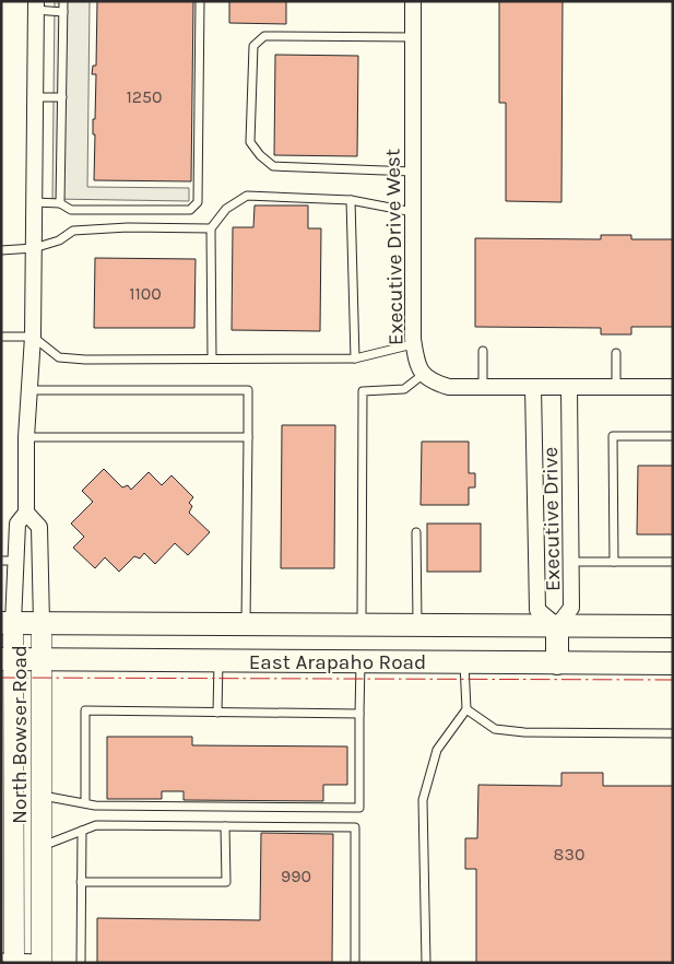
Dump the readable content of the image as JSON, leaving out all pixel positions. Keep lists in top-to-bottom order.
{
  "streets": {
    "main road": ["East Arapaho Road"],
    "street": ["Executive Drive West", "Executive Drive", "North Bowser Road"]
  },
  "crossings": [
    ["Executive Drive", "East Arapaho Road"],
    ["East Arapaho Road", "North Bowser Road"]
  ],
  "house_numbers": [
    "1250",
    "1100",
    "830",
    "990"
  ]
}
